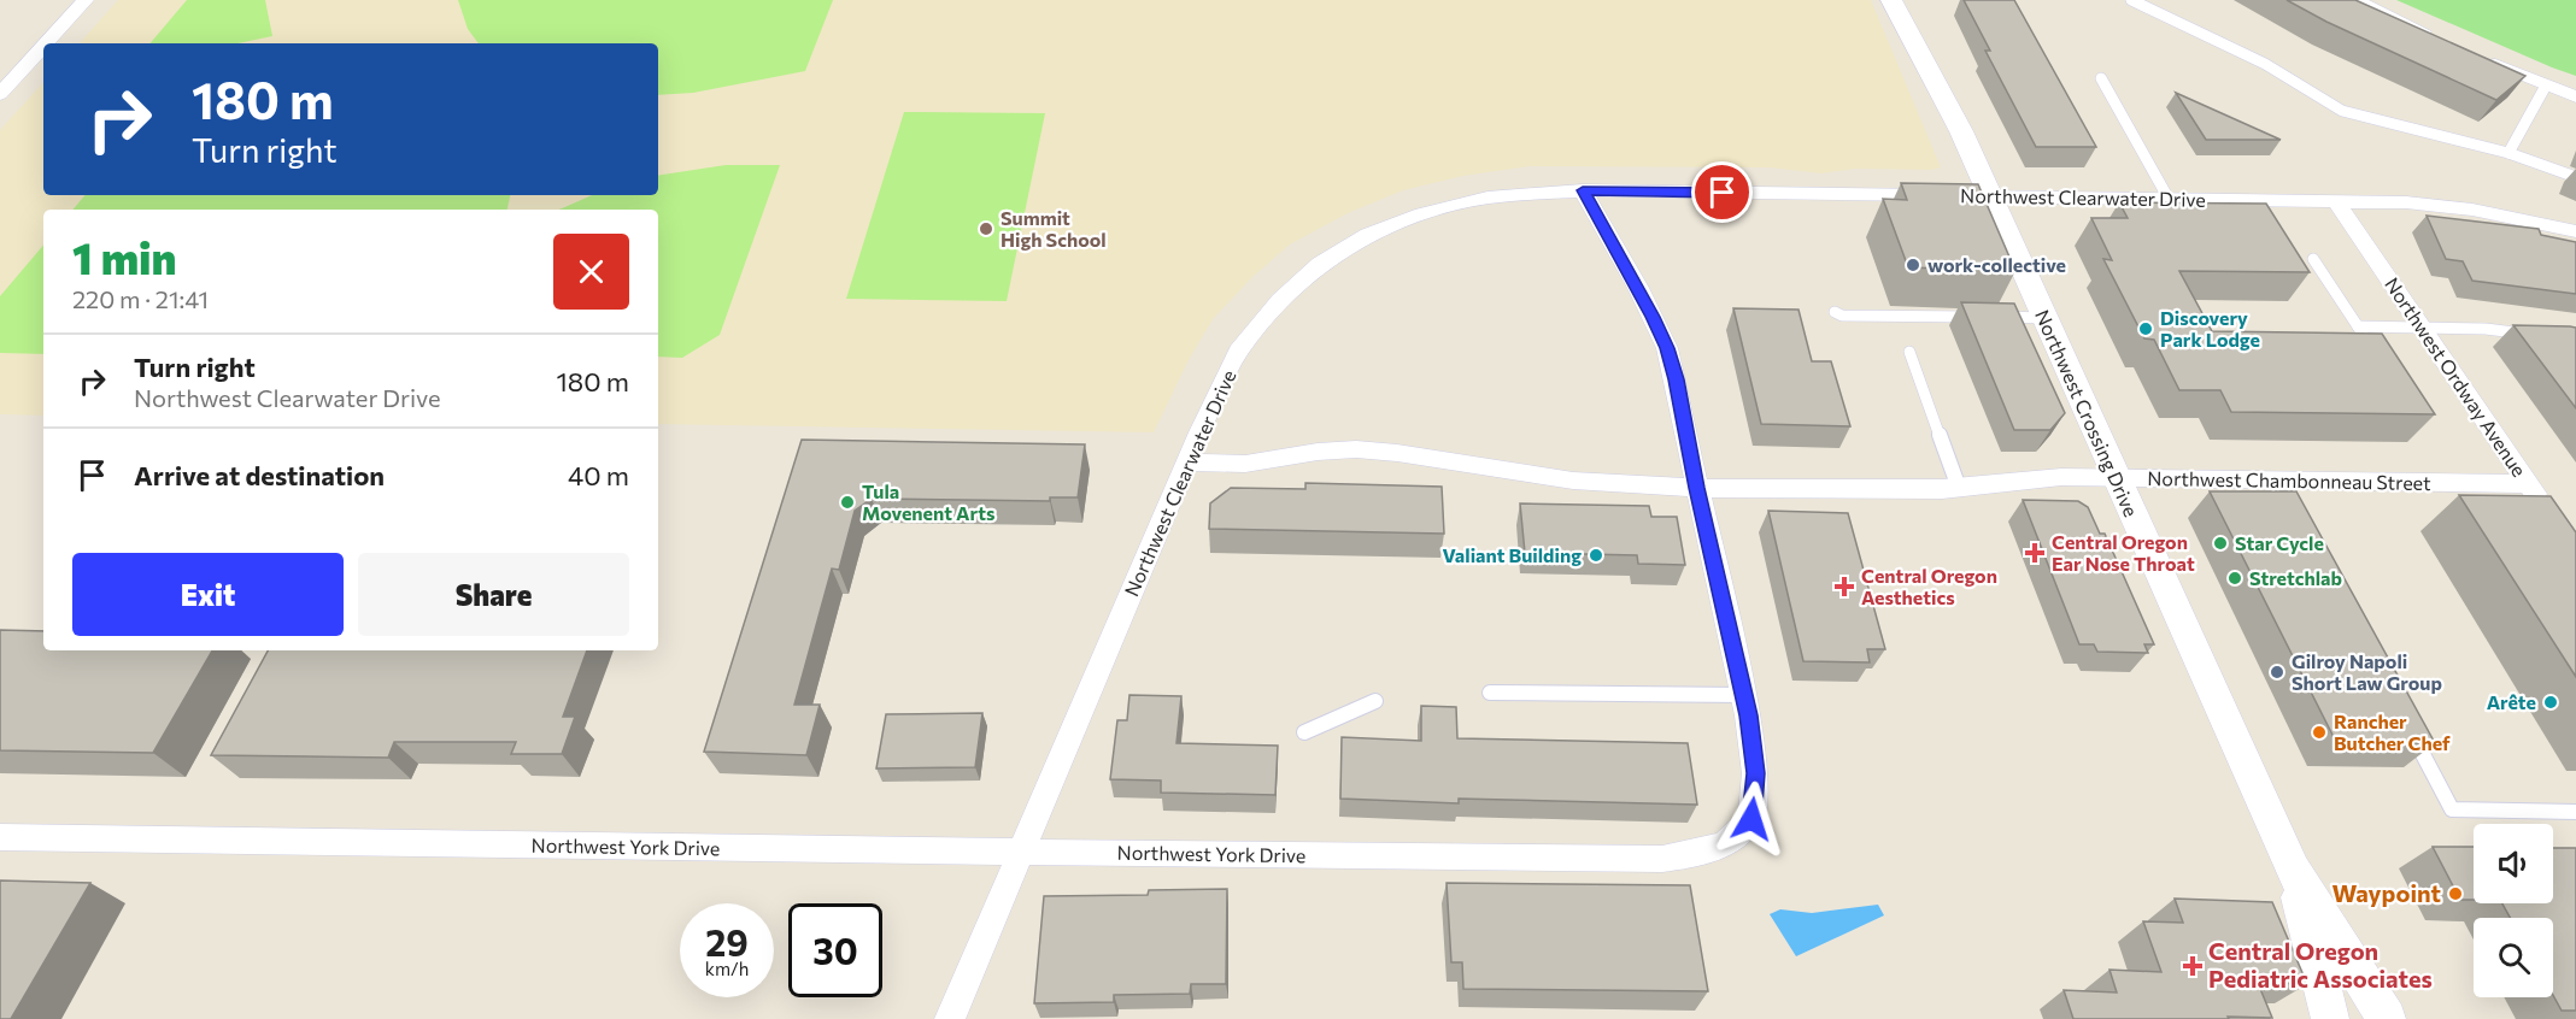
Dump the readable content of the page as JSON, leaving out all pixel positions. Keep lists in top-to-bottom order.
{
  "streets": {
    "street": [
      "Northwest Clearwater Drive",
      "Northwest Ordway Avenue",
      "Northwest Crossing Drive",
      "Northwest Chambonneau Street",
      "Northwest York Drive"
    ]
  },
  "crossings": [
    ["Northwest Clearwater Drive", "Northwest Ordway Avenue"],
    ["Northwest Clearwater Drive", "Northwest Crossing Drive"],
    ["Northwest Clearwater Drive", "Northwest Chambonneau Street"],
    ["Northwest Clearwater Drive", "Northwest York Drive"],
    ["Northwest Ordway Avenue", "Northwest Chambonneau Street"],
    ["Northwest Crossing Drive", "Northwest Chambonneau Street"],
    ["Northwest Chambonneau Street", "Northwest York Drive"]
  ],
  "places": {
    "other": [
      "Summit High School",
      "work-collective",
      "Discovery Park Lodge",
      "Tula Movenent Arts",
      "Star Cycle",
      "Valiant Building",
      "Stretchlab",
      "Gilroy Napoli Short Law Group",
      "Arête",
      "Rancher Butcher Chef",
      "Waypoint"
    ],
    "health": ["Central Oregon Ear Nose Throat", "Central Oregon Aesthetics", "Central Oregon Pediatric Associates"]
  },
  "page": {
    "turn": ["180 m", "Turn right"],
    "heading": ["1 min", "220 m · 21:41"],
    "list": [
      {
        "name": "Turn right",
        "note": "Northwest Clearwater Drive",
        "value": "180 m"
      },
      {
        "name": "Arrive at destination",
        "value": "40 m"
      }
    ],
    "buttons": ["Exit", "Share"],
    "speed": "29 km/h",
    "limit": "30"
  }
}
